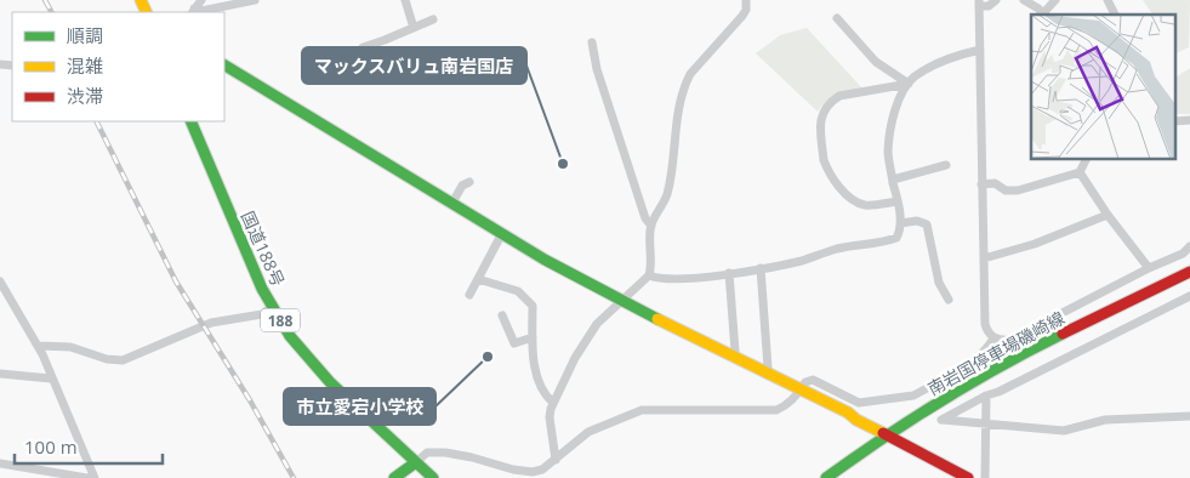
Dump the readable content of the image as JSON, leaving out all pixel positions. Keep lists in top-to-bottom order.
{
  "streets": {
    "main road": ["国道188号", "188", "南岩国停車場磯崎線"]
  },
  "places": ["マックスバリュ南岩国店", "市立愛宕小学校"],
  "legend": ["順調", "混雑", "渋滞"],
  "scale_bar": "100 m"
}
